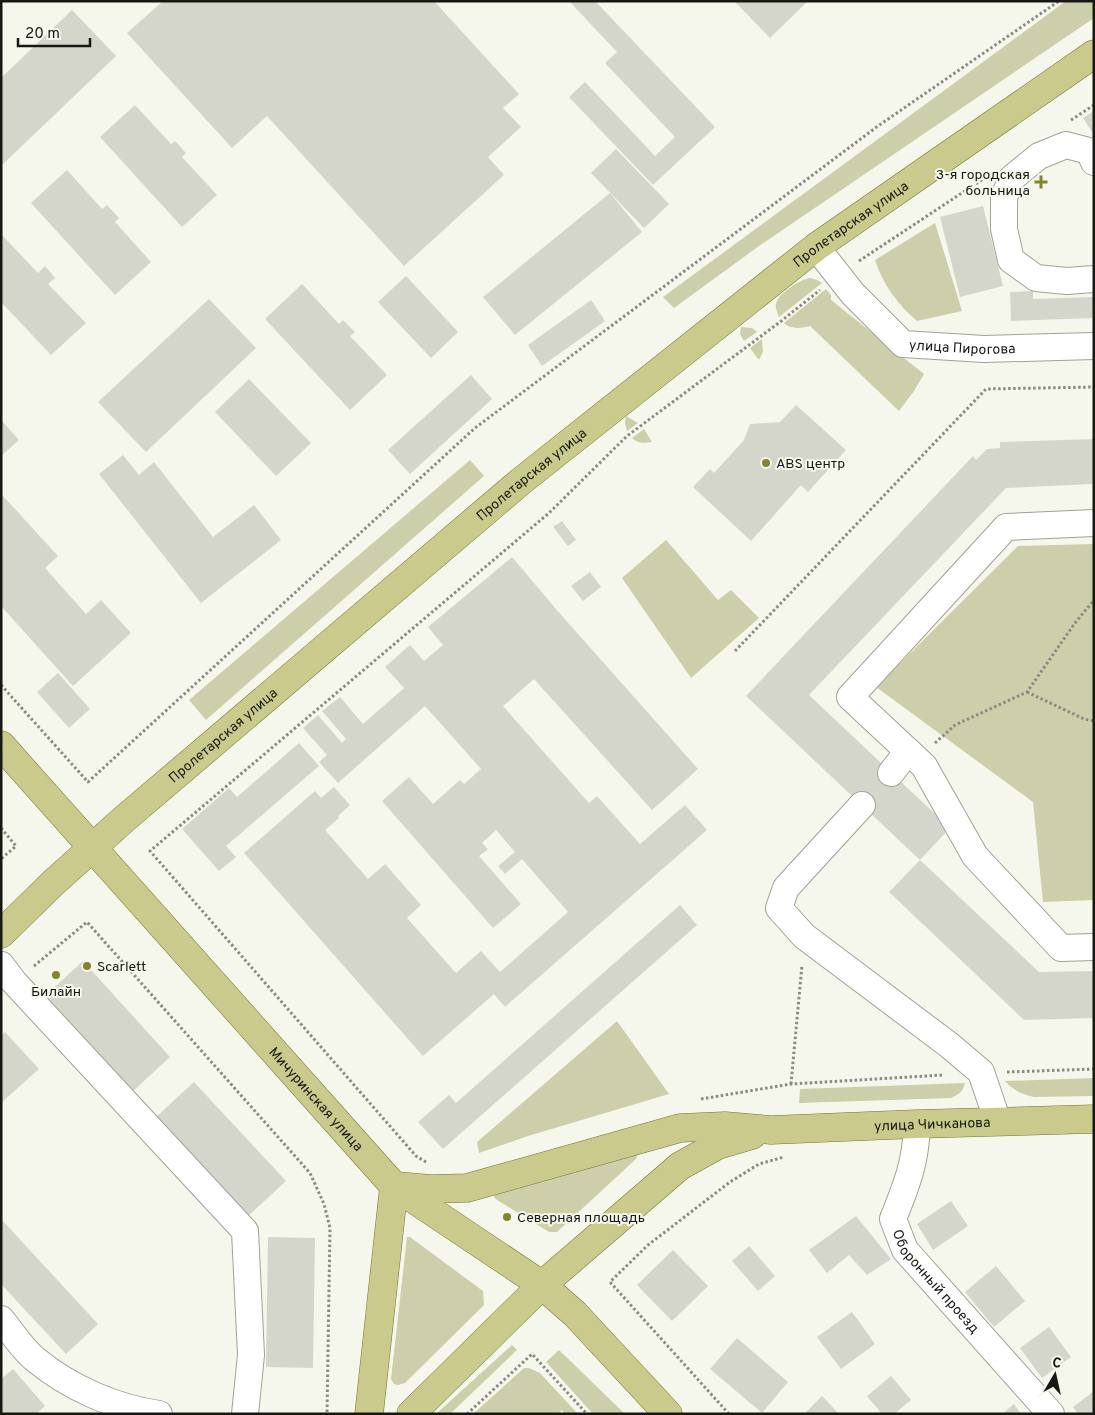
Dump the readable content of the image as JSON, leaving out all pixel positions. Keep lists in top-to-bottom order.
{
  "streets": {
    "main road": ["Пролетарская улица", "Мичуринская улица", "улица Чичканова"],
    "street": ["улица Пирогова", "Оборонный проезд"]
  },
  "crossings": [
    ["Пролетарская улица", "улица Пирогова"],
    ["Пролетарская улица", "Мичуринская улица"],
    ["улица Чичканова", "Оборонный проезд"]
  ],
  "places": {
    "health": ["3-я городская больница"],
    "other": [
      "ABS центр",
      "Scarlett",
      "Билайн",
      "Северная площадь"
    ]
  },
  "scale_bar": "20 m",
  "north": "top"
}
